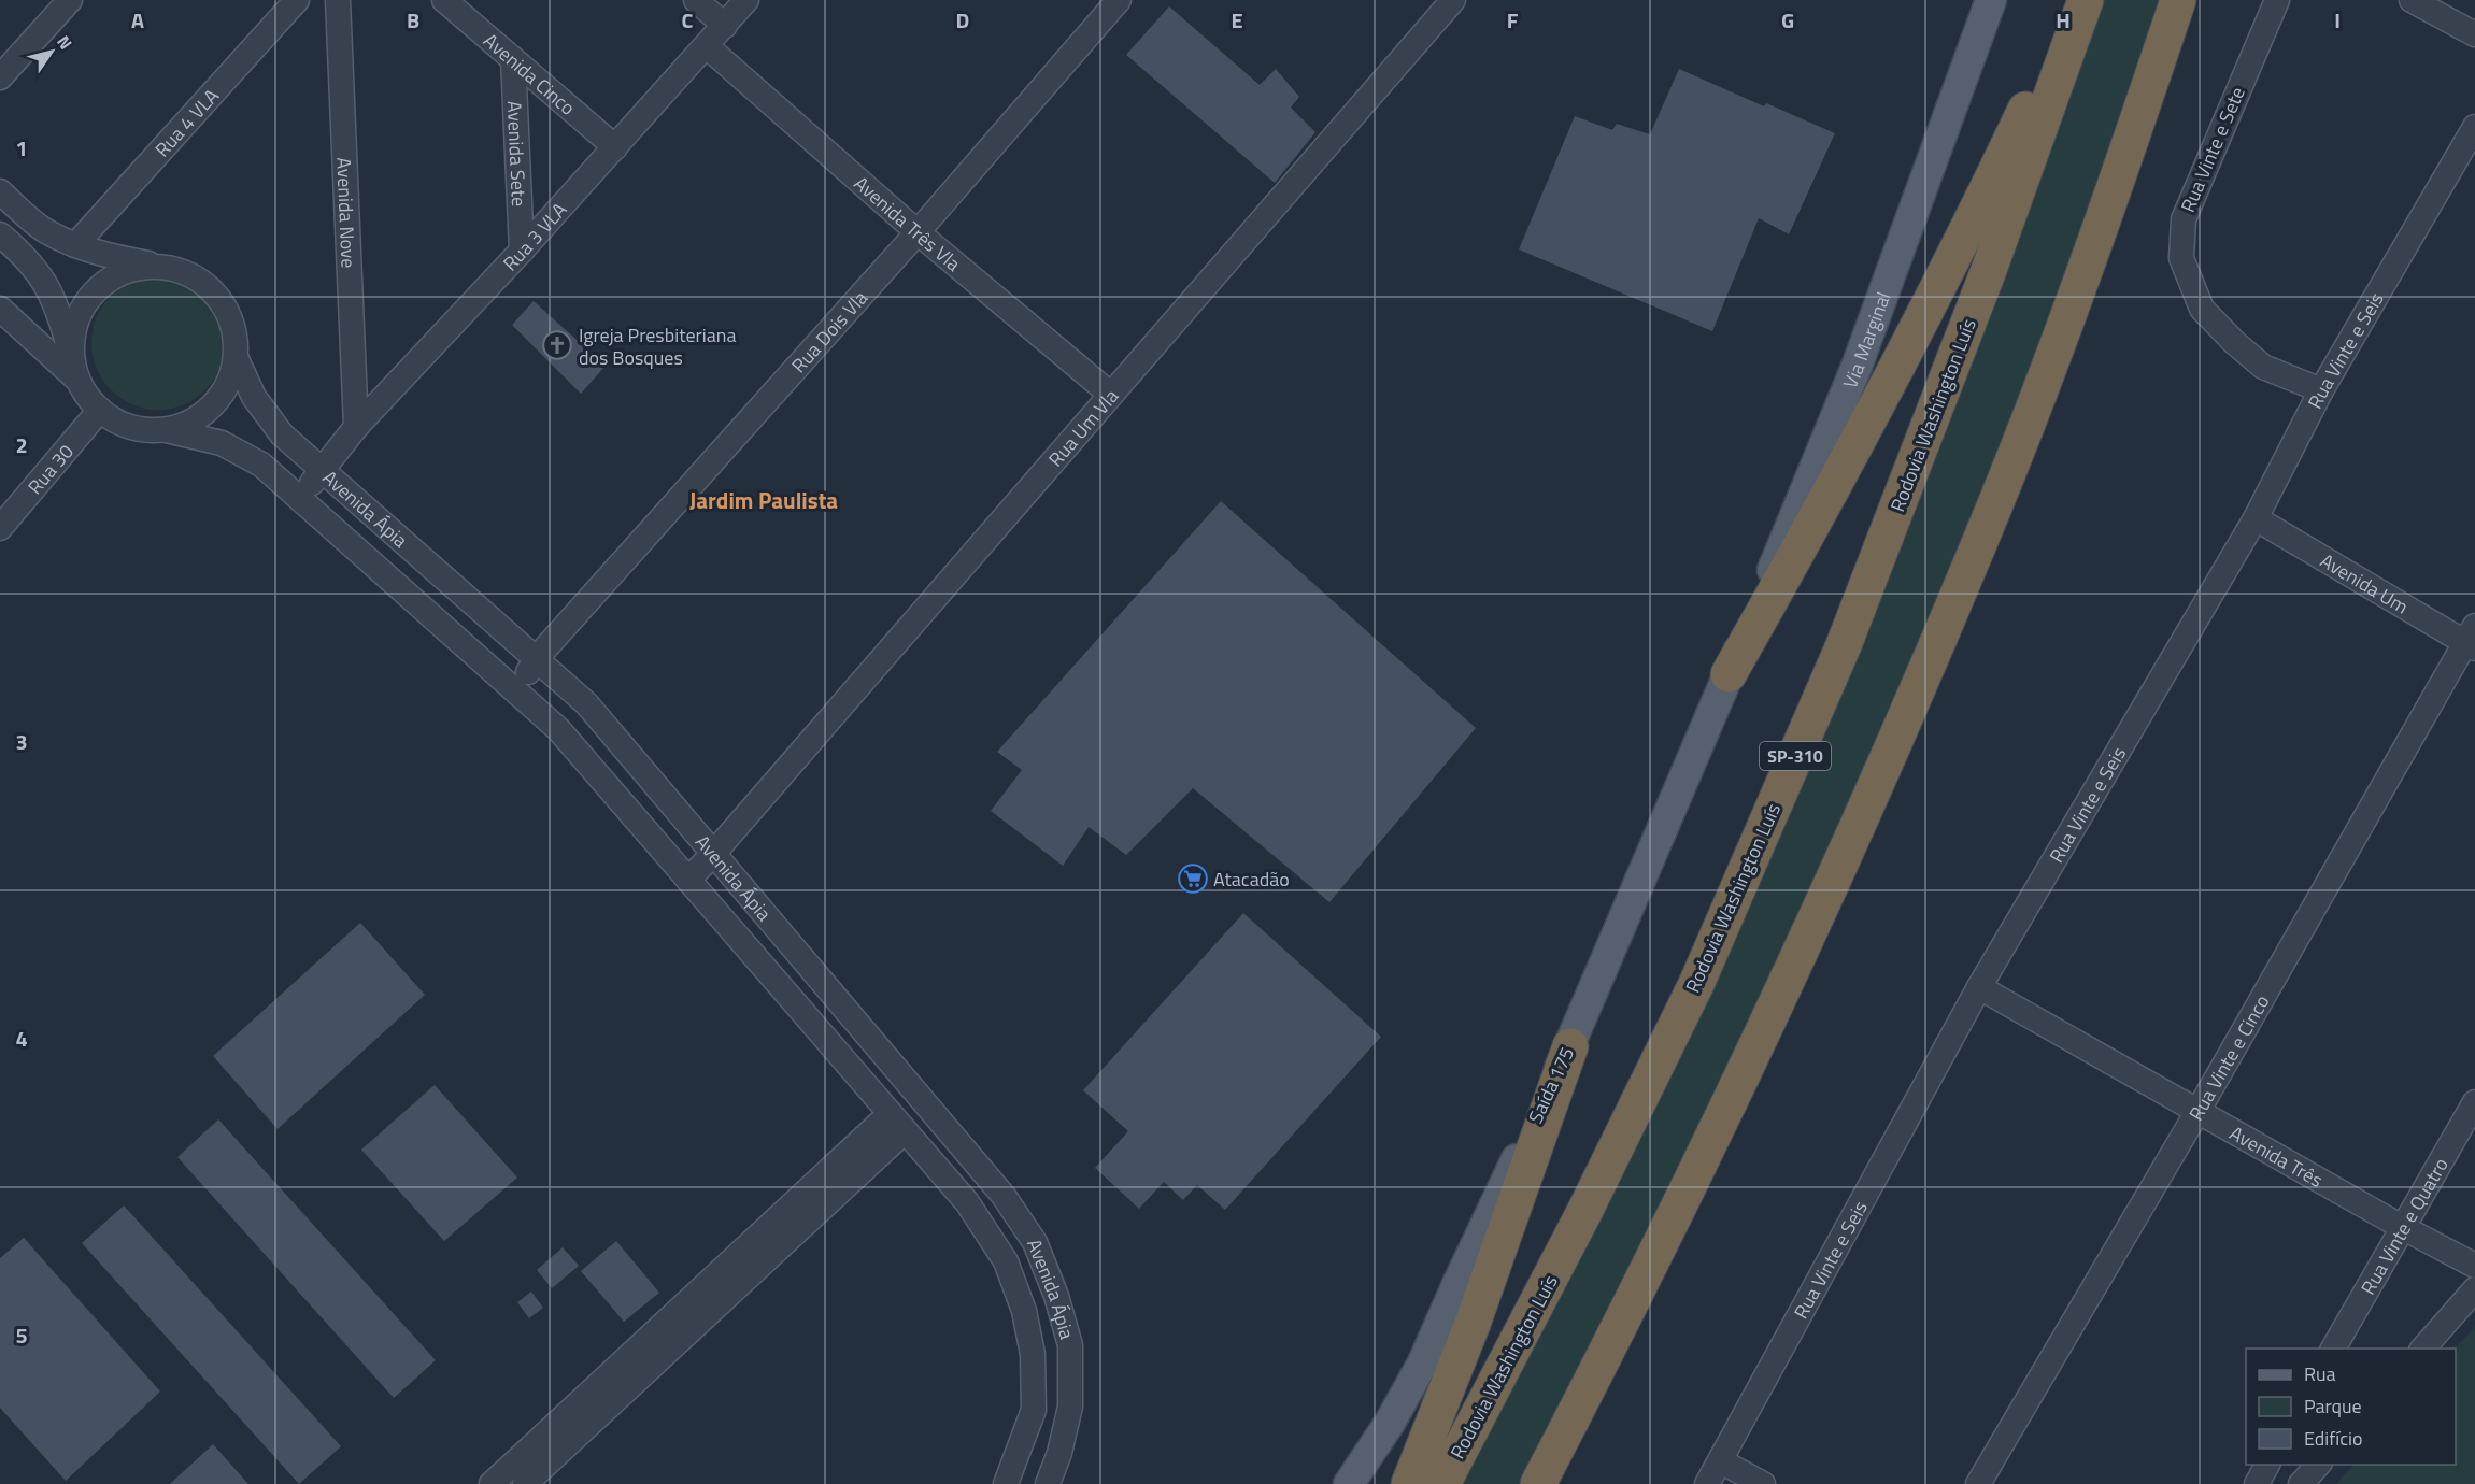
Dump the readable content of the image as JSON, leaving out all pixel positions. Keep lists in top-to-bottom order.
{
  "streets": {
    "highway": ["Rodovia Washington Luís", "SP-310"],
    "main road": ["Via Marginal", "Saída 175"],
    "street": [
      "Avenida Cinco",
      "Rua 4 VLA",
      "Rua Vinte e Sete",
      "Avenida Sete",
      "Avenida Nove",
      "Avenida Três Vla",
      "Rua 3 VLA",
      "Rua Dois Vla",
      "Rua Vinte e Seis",
      "Rua Um Vla",
      "Rua 30",
      "Avenida Ápia",
      "Avenida Um",
      "Rua Vinte e Cinco",
      "Avenida Três",
      "Rua Vinte e Quatro"
    ]
  },
  "crossings": [
    ["Avenida Cinco", "Avenida Sete"],
    ["Avenida Cinco", "Rua 3 VLA"],
    ["Rua Vinte e Sete", "Rua Vinte e Seis"],
    ["Avenida Sete", "Rua 3 VLA"],
    ["Avenida Nove", "Rua 3 VLA"],
    ["Avenida Três Vla", "Rua 3 VLA"],
    ["Avenida Três Vla", "Rua Dois Vla"],
    ["Avenida Três Vla", "Rua Um Vla"],
    ["Rua 3 VLA", "Avenida Ápia"],
    ["Rua Dois Vla", "Avenida Ápia"],
    ["Via Marginal", "Saída 175"],
    ["Rua Vinte e Seis", "Avenida Um"],
    ["Rua Vinte e Seis", "Avenida Três"],
    ["Rua Um Vla", "Avenida Ápia"],
    ["Rua 30", "Avenida Ápia"],
    ["Avenida Um", "Rua Vinte e Cinco"],
    ["Rua Vinte e Cinco", "Avenida Três"],
    ["Avenida Três", "Rua Vinte e Quatro"]
  ],
  "districts": ["Jardim Paulista"],
  "places": {
    "church": ["Igreja Presbiteriana dos Bosques"],
    "supermarket": ["Atacadão"]
  },
  "legend": ["Rua", "Parque", "Edifício"],
  "north": "top right",
  "grid": {
    "columns": [
      "A",
      "B",
      "C",
      "D",
      "E",
      "F",
      "G",
      "H",
      "I"
    ],
    "rows": [
      "1",
      "2",
      "3",
      "4",
      "5"
    ]
  }
}
